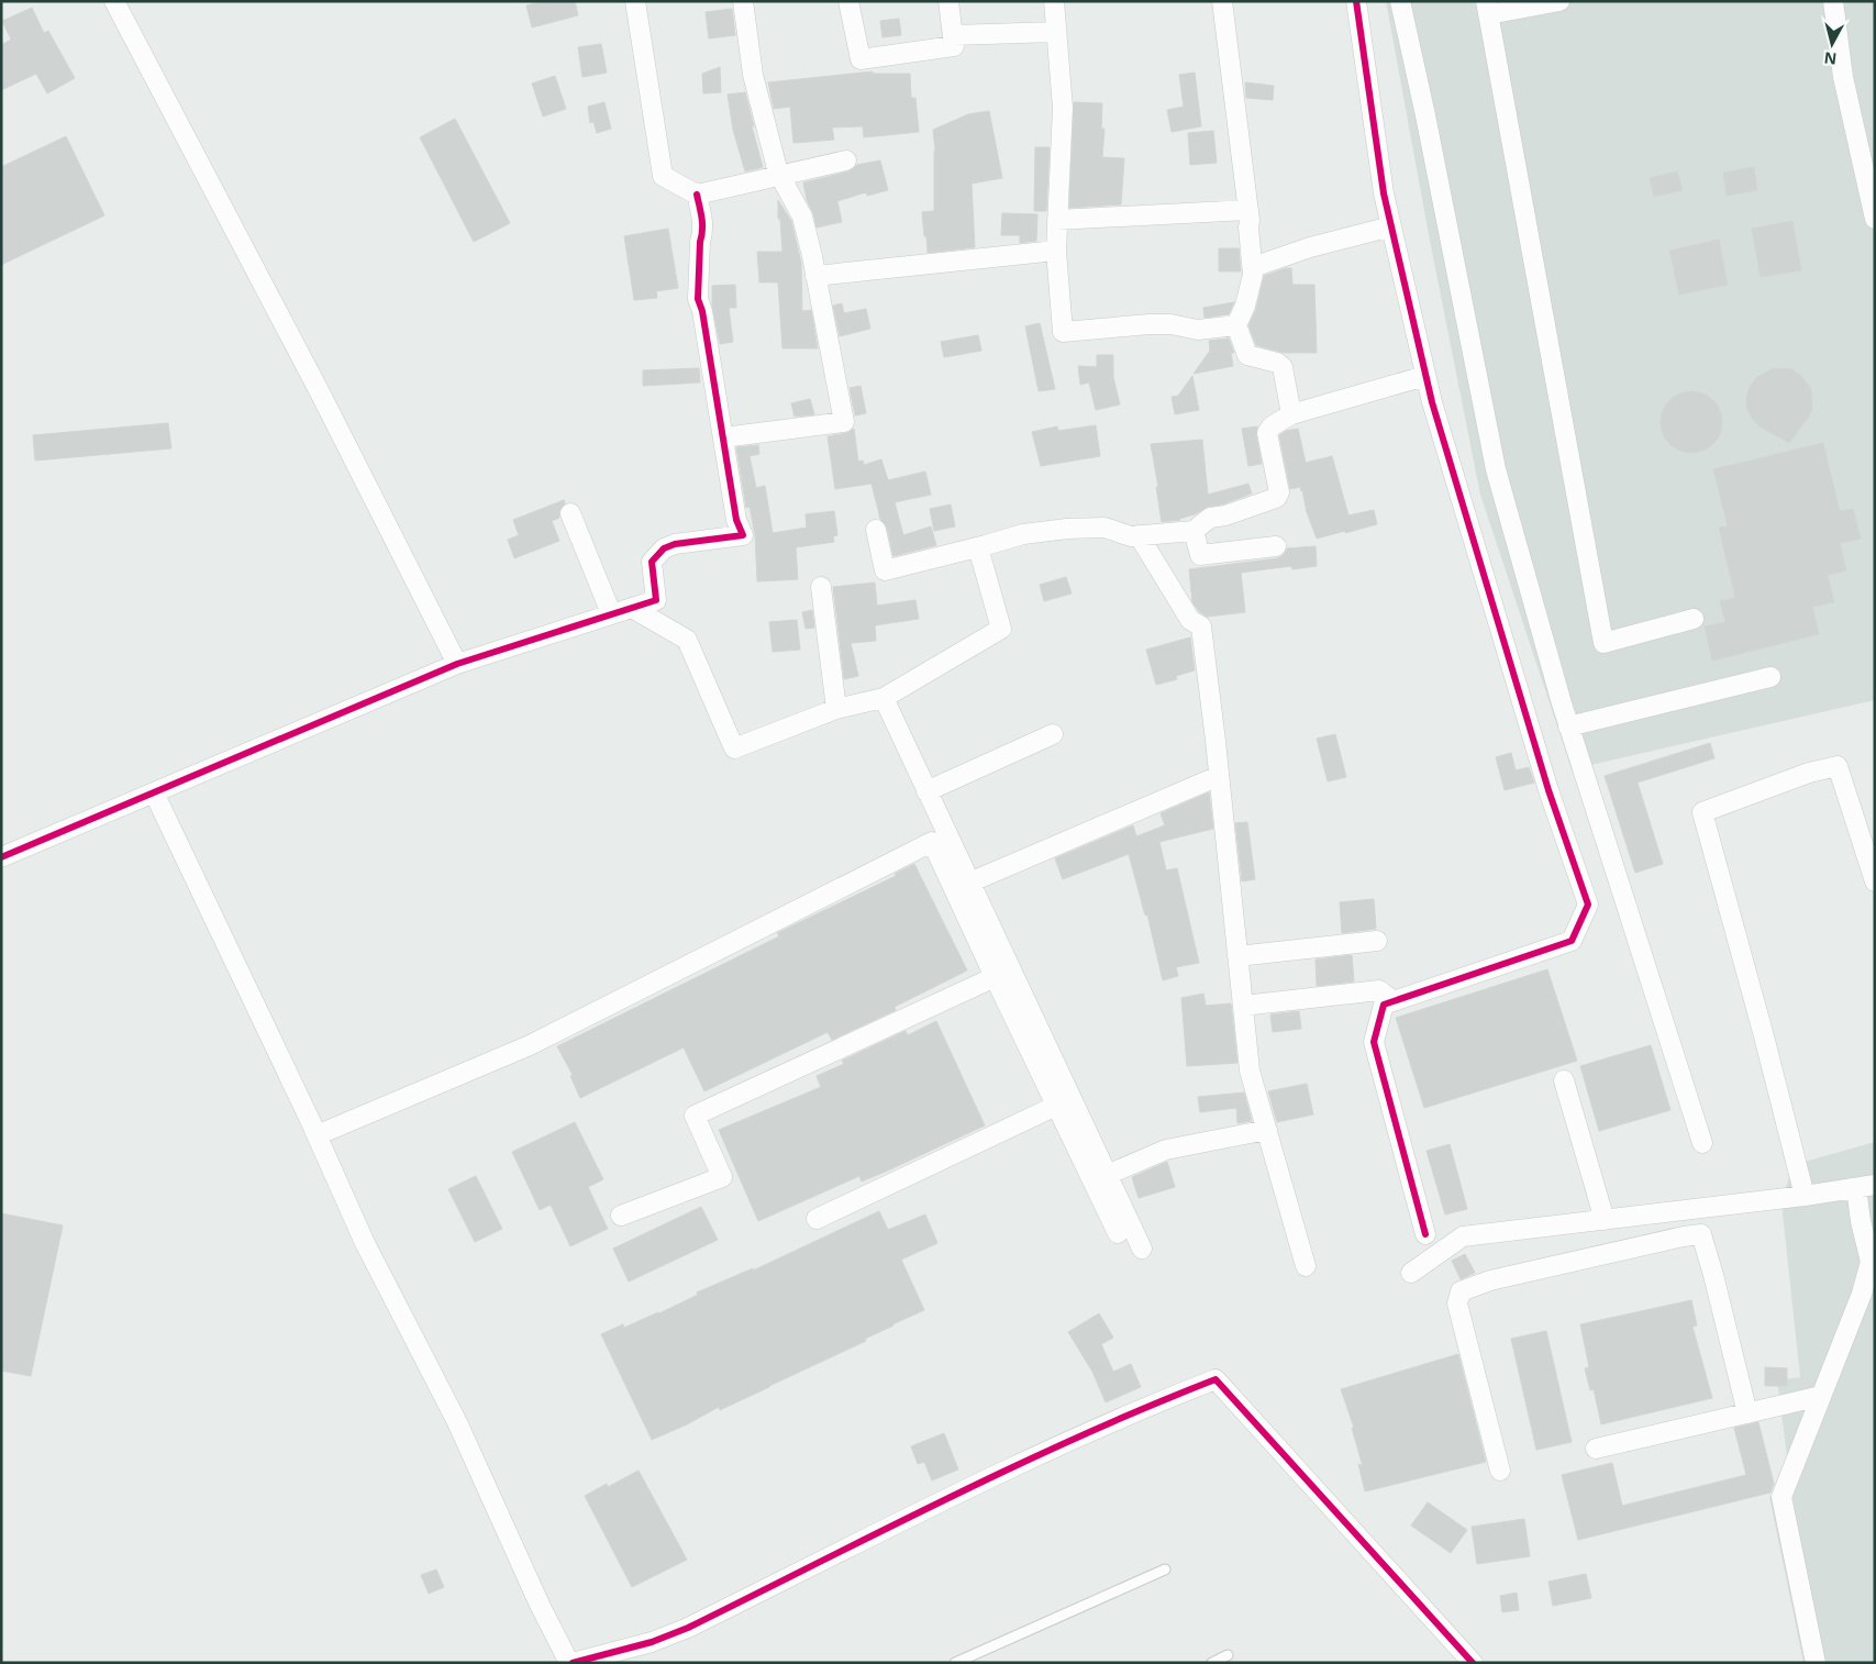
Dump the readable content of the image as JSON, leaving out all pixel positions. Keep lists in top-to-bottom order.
{
  "north": "bottom"
}
